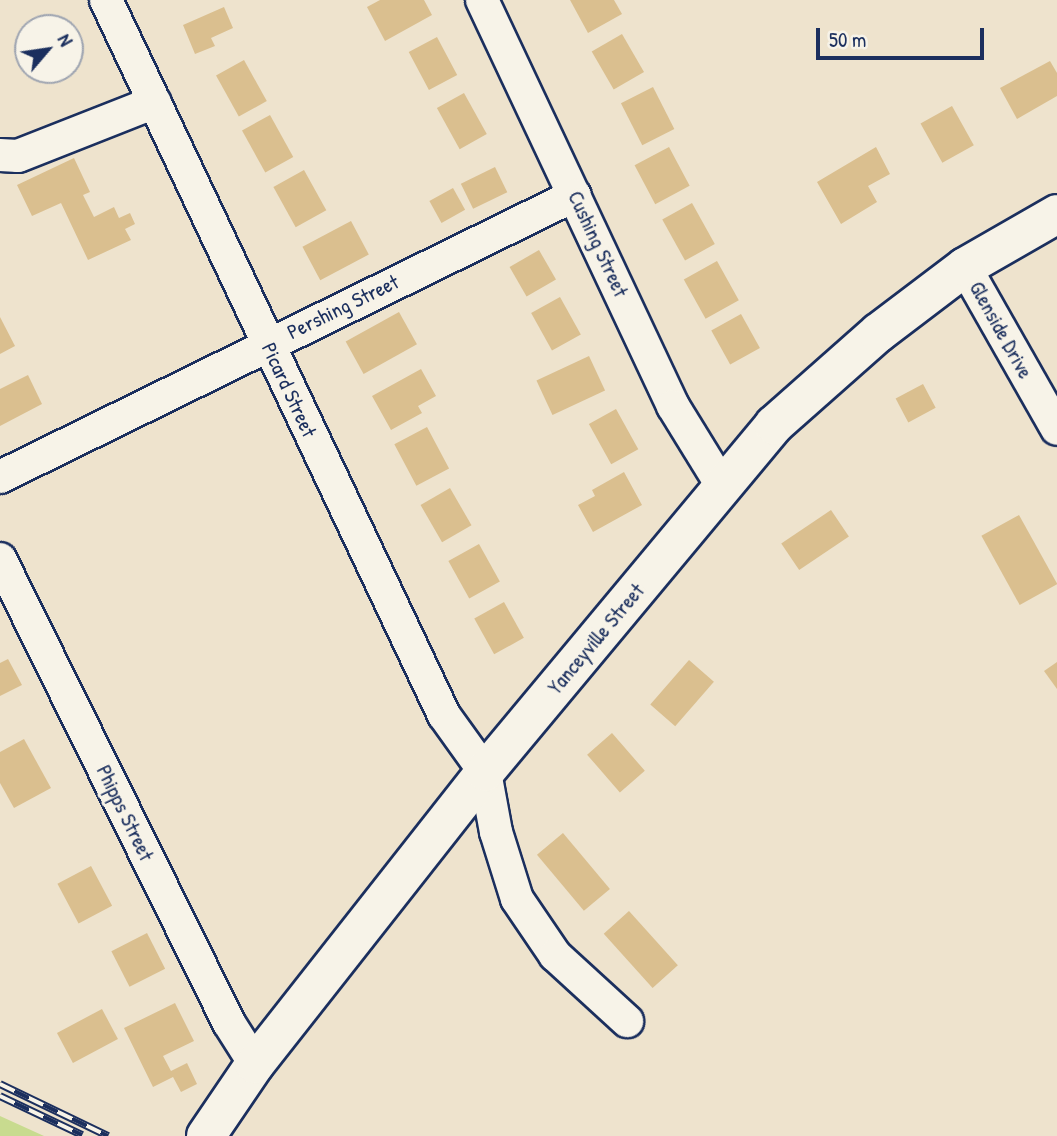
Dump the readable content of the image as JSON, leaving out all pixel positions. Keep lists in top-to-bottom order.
{
  "streets": {
    "main road": ["Yanceyville Street"],
    "street": [
      "Cushing Street",
      "Pershing Street",
      "Glenside Drive",
      "Picard Street",
      "Phipps Street"
    ]
  },
  "crossings": [
    ["Cushing Street", "Pershing Street"],
    ["Cushing Street", "Yanceyville Street"],
    ["Pershing Street", "Picard Street"],
    ["Glenside Drive", "Yanceyville Street"],
    ["Picard Street", "Yanceyville Street"],
    ["Yanceyville Street", "Phipps Street"]
  ],
  "scale_bar": "50 m",
  "north": "top right"
}
